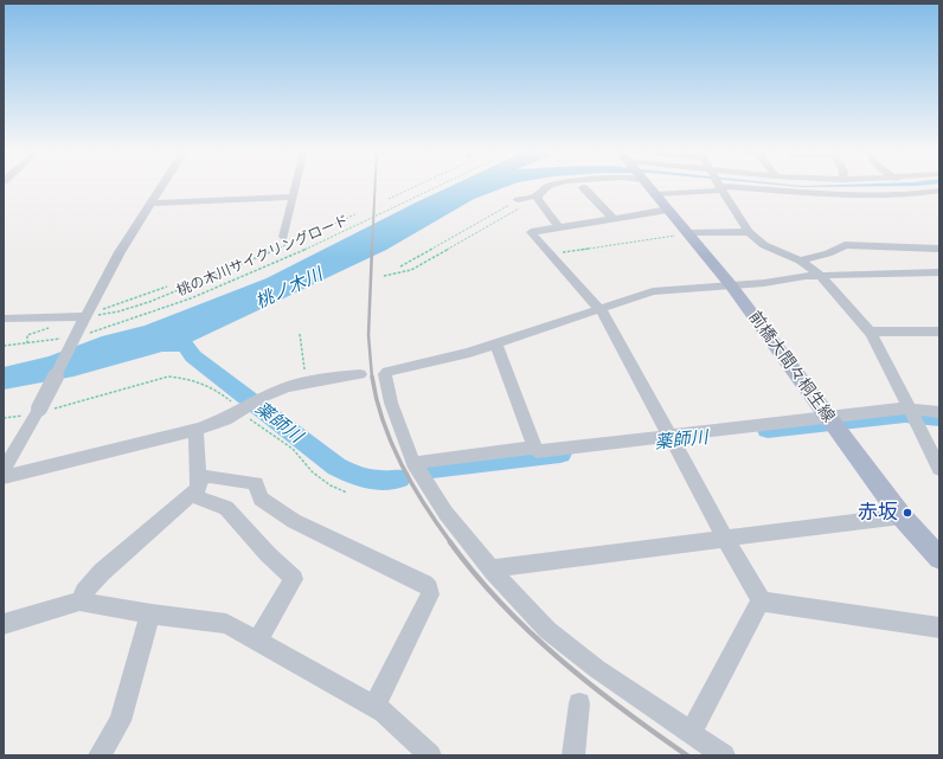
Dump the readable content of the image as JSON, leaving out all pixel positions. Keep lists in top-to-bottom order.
{
  "streets": {
    "main road": ["前橋大間々桐生線"],
    "path": ["桃の木川サイクリングロード"]
  },
  "water": ["桃ノ木川", "薬師川"],
  "places": ["赤坂"]
}
